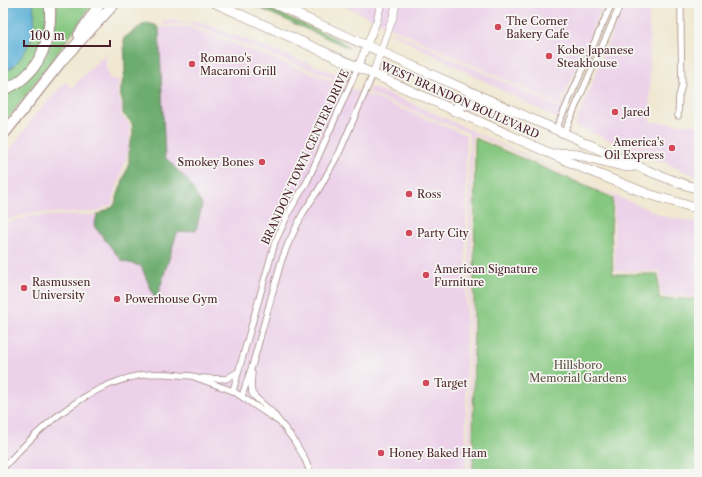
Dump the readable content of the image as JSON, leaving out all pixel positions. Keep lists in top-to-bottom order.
{
  "streets": {
    "highway": ["WEST BRANDON BOULEVARD"],
    "street": ["BRANDON TOWN CENTER DRIVE"]
  },
  "crossings": [
    ["WEST BRANDON BOULEVARD", "BRANDON TOWN CENTER DRIVE"]
  ],
  "parks": ["Hillsboro Memorial Gardens"],
  "places": [
    "The Corner Bakery Cafe",
    "Kobe Japanese Steakhouse",
    "Romano's Macaroni Grill",
    "Jared",
    "America's Oil Express",
    "Smokey Bones",
    "Ross",
    "Party City",
    "American Signature Furniture",
    "Rasmussen University",
    "Powerhouse Gym",
    "Target",
    "Honey Baked Ham"
  ],
  "scale_bar": "100 m"
}
